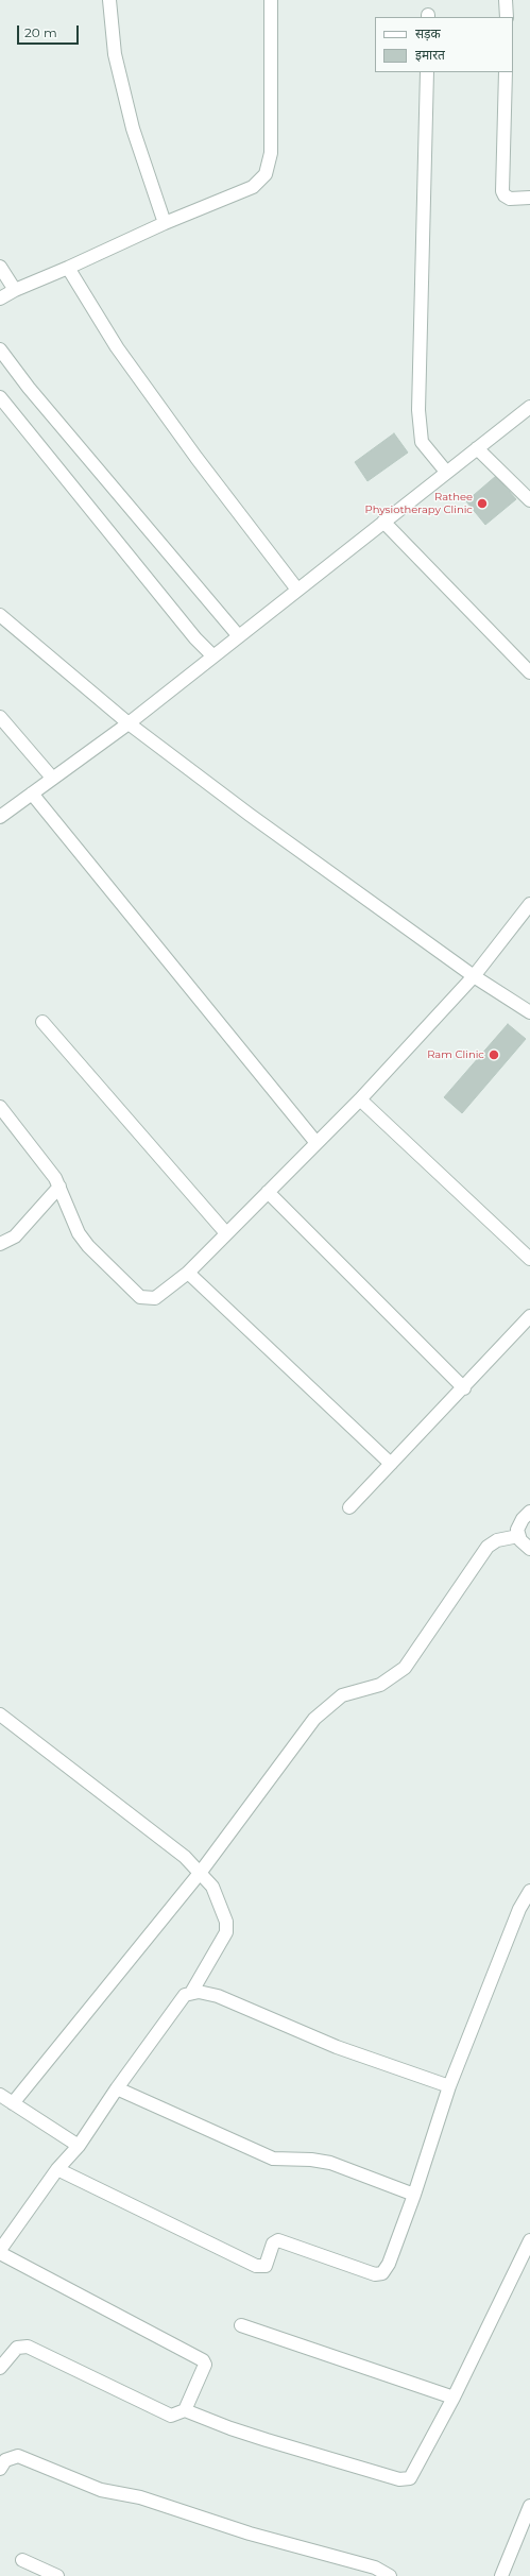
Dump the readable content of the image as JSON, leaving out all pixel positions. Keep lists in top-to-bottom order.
{
  "places": ["Rathee Physiotherapy Clinic", "Ram Clinic"],
  "legend": ["सड़क", "इमारत"],
  "scale_bar": "20 m"
}
